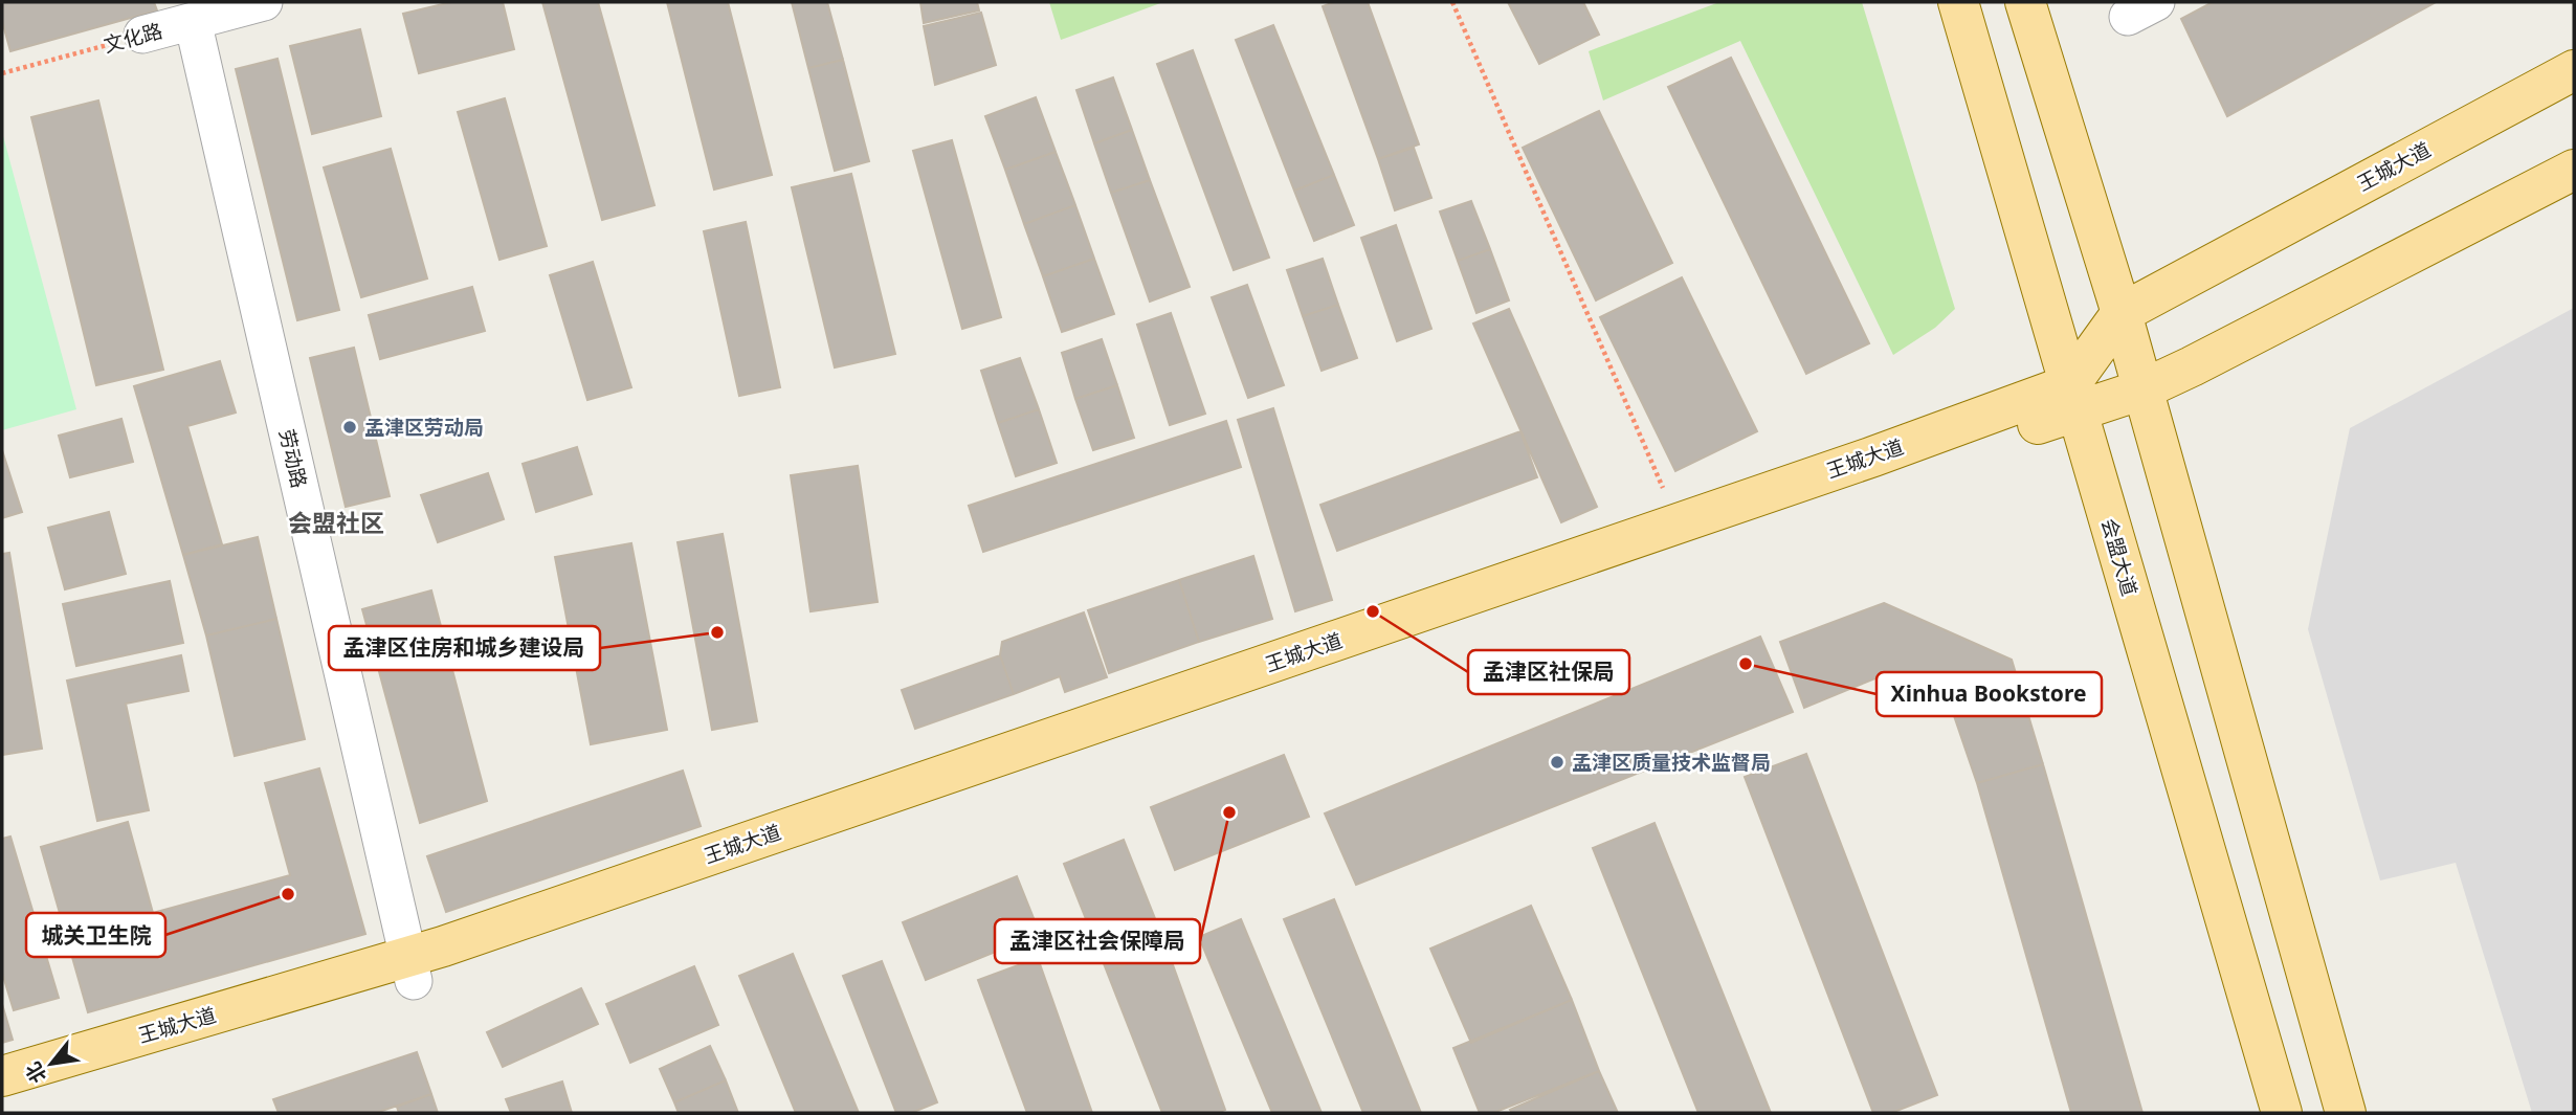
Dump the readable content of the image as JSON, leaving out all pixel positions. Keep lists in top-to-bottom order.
{
  "streets": {
    "main road": ["王城大道", "会盟大道"],
    "street": ["文化路", "劳动路"]
  },
  "crossings": [
    ["文化路", "劳动路"],
    ["王城大道", "劳动路"],
    ["王城大道", "会盟大道"]
  ],
  "districts": ["会盟社区"],
  "places": [
    "孟津区劳动局",
    "孟津区社保局",
    "孟津区住房和城乡建设局",
    "Xinhua Bookstore",
    "孟津区质量技术监督局",
    "孟津区社会保障局",
    "城关卫生院"
  ],
  "north": "bottom left"
}
